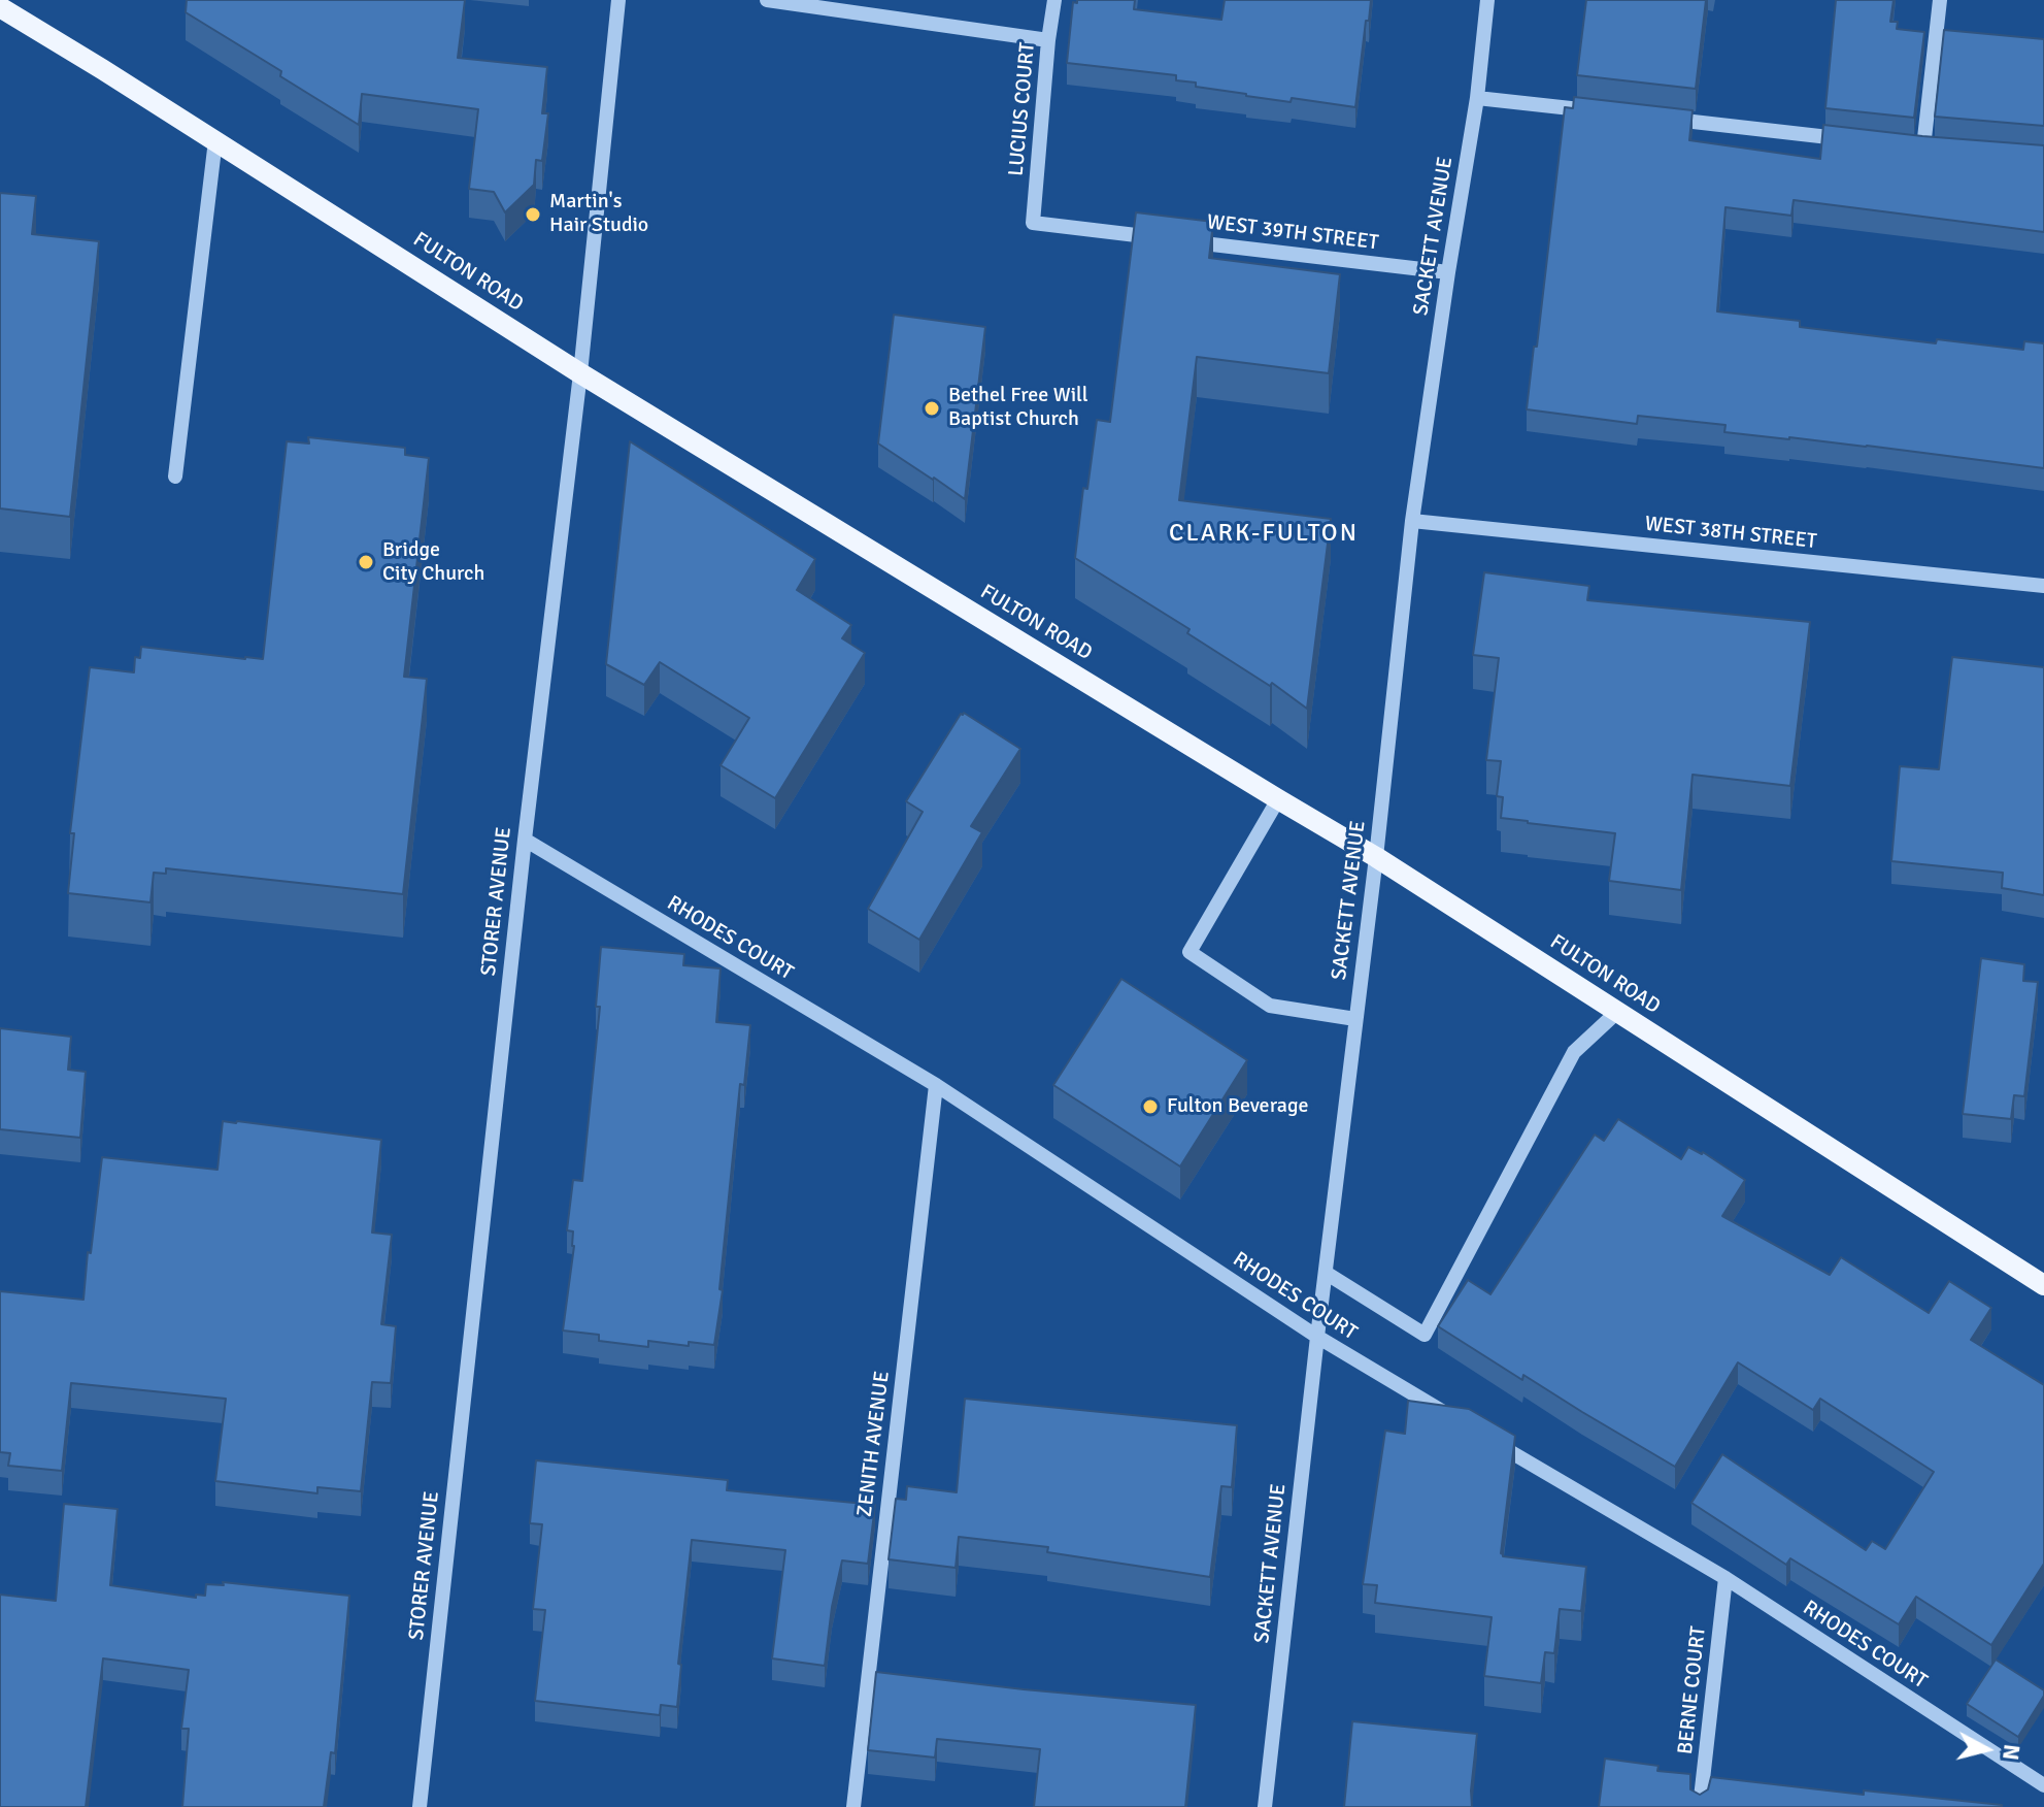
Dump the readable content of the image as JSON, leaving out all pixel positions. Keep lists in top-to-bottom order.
{
  "streets": {
    "main road": ["FULTON ROAD"],
    "street": [
      "LUCIUS COURT",
      "WEST 39TH STREET",
      "SACKETT AVENUE",
      "WEST 38TH STREET",
      "STORER AVENUE",
      "RHODES COURT",
      "ZENITH AVENUE",
      "BERNE COURT"
    ]
  },
  "crossings": [
    ["WEST 39TH STREET", "SACKETT AVENUE"],
    ["SACKETT AVENUE", "FULTON ROAD"],
    ["SACKETT AVENUE", "WEST 38TH STREET"],
    ["SACKETT AVENUE", "RHODES COURT"],
    ["FULTON ROAD", "STORER AVENUE"],
    ["STORER AVENUE", "RHODES COURT"],
    ["RHODES COURT", "ZENITH AVENUE"],
    ["RHODES COURT", "BERNE COURT"]
  ],
  "districts": ["CLARK-FULTON"],
  "places": [
    "Martin's Hair Studio",
    "Bethel Free Will Baptist Church",
    "Bridge City Church",
    "Fulton Beverage"
  ],
  "north": "right"
}
